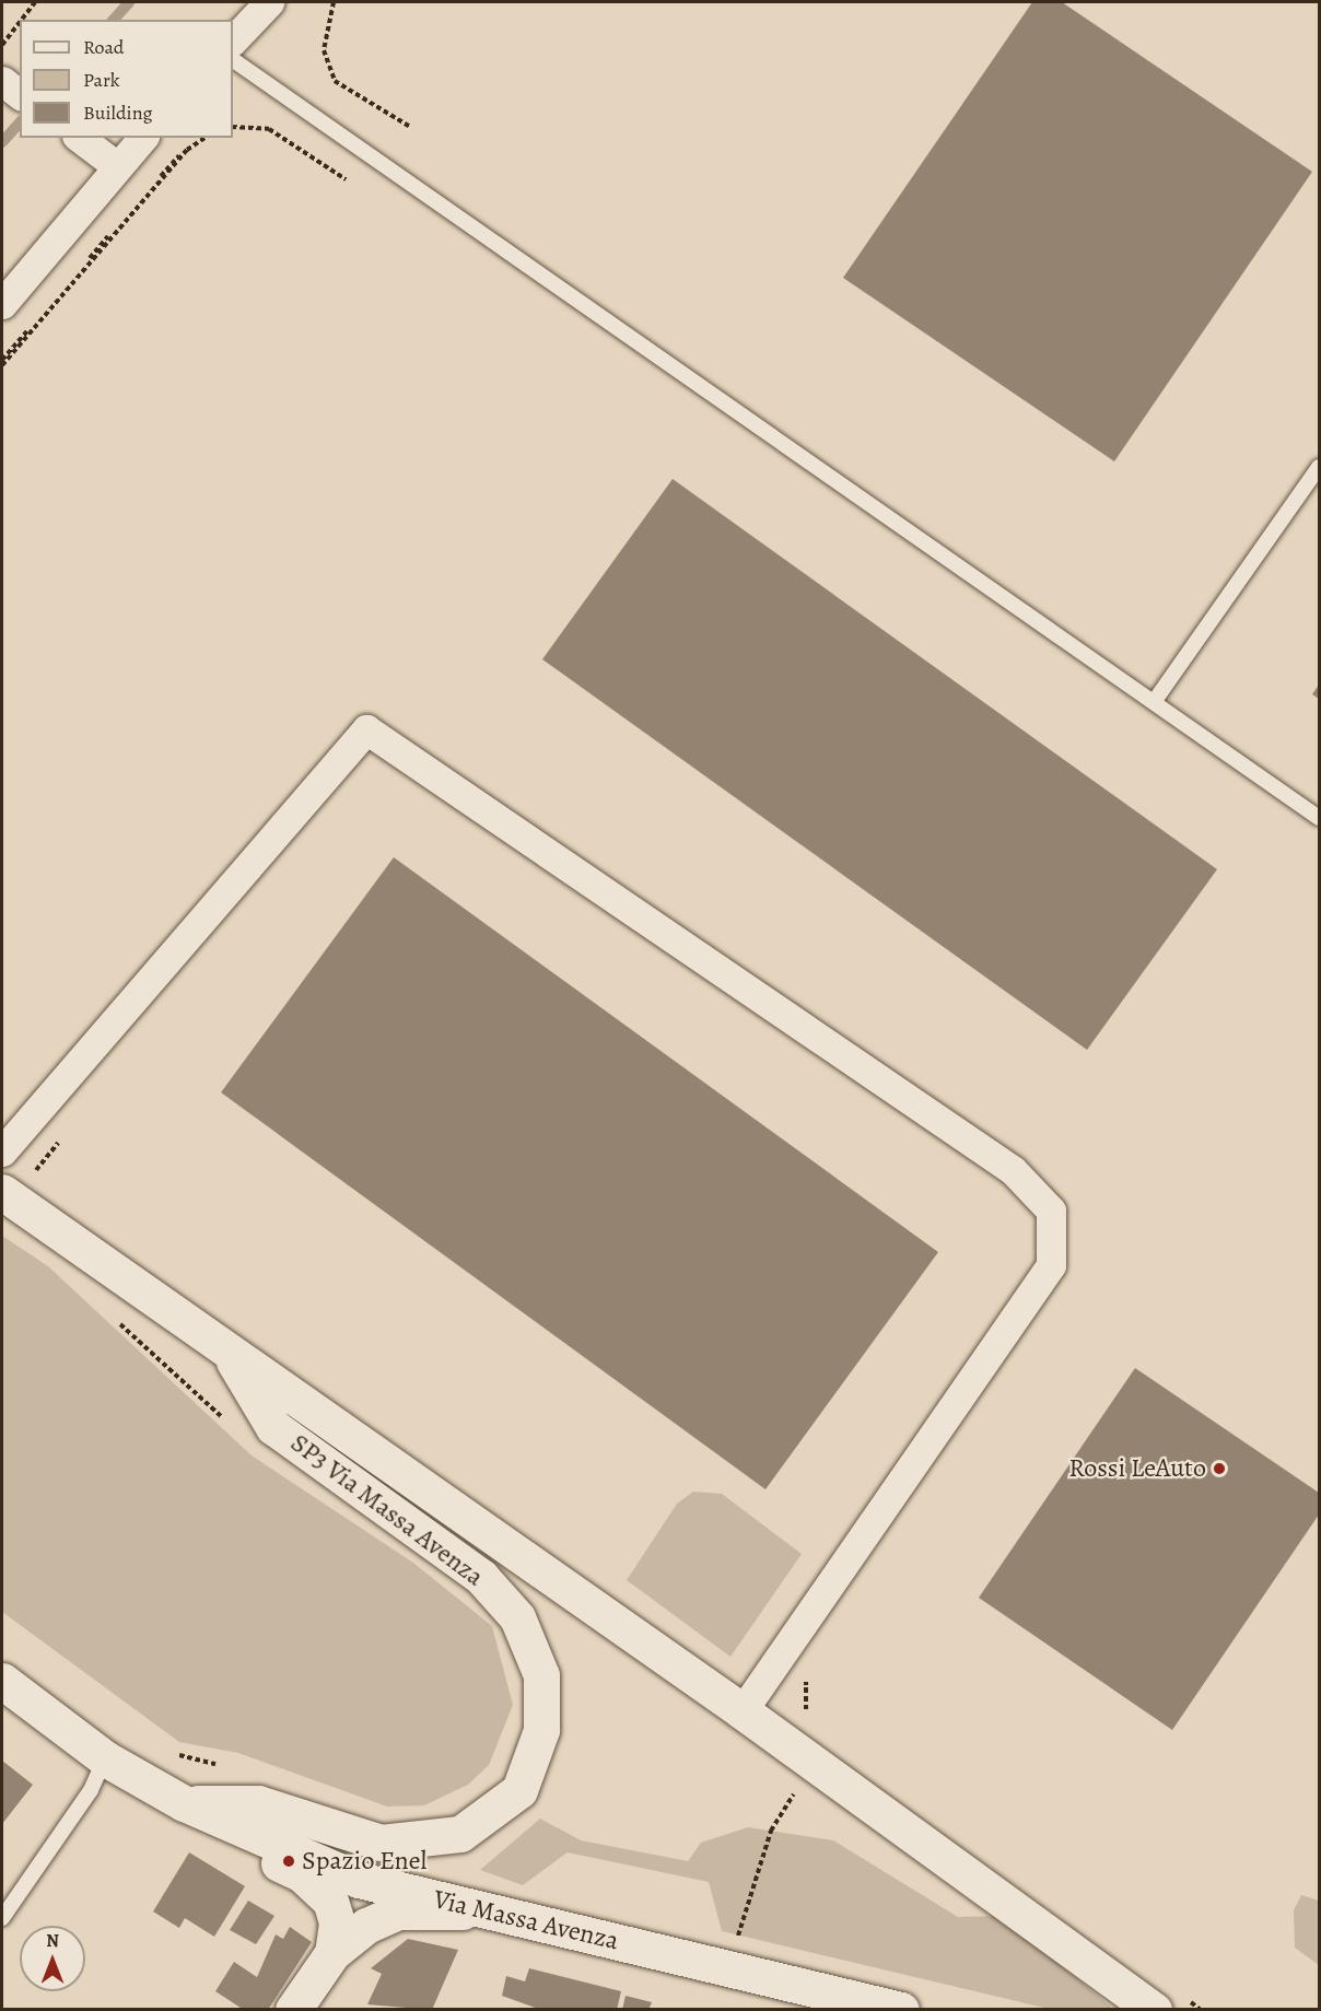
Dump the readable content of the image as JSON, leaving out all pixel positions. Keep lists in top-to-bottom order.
{
  "streets": {
    "main road": ["SP3 Via Massa Avenza", "Via Massa Avenza"]
  },
  "crossings": [
    ["SP3 Via Massa Avenza", "Via Massa Avenza"]
  ],
  "places": ["Rossi LeAuto", "Spazio Enel"],
  "legend": ["Road", "Park", "Building"],
  "north": "top"
}
